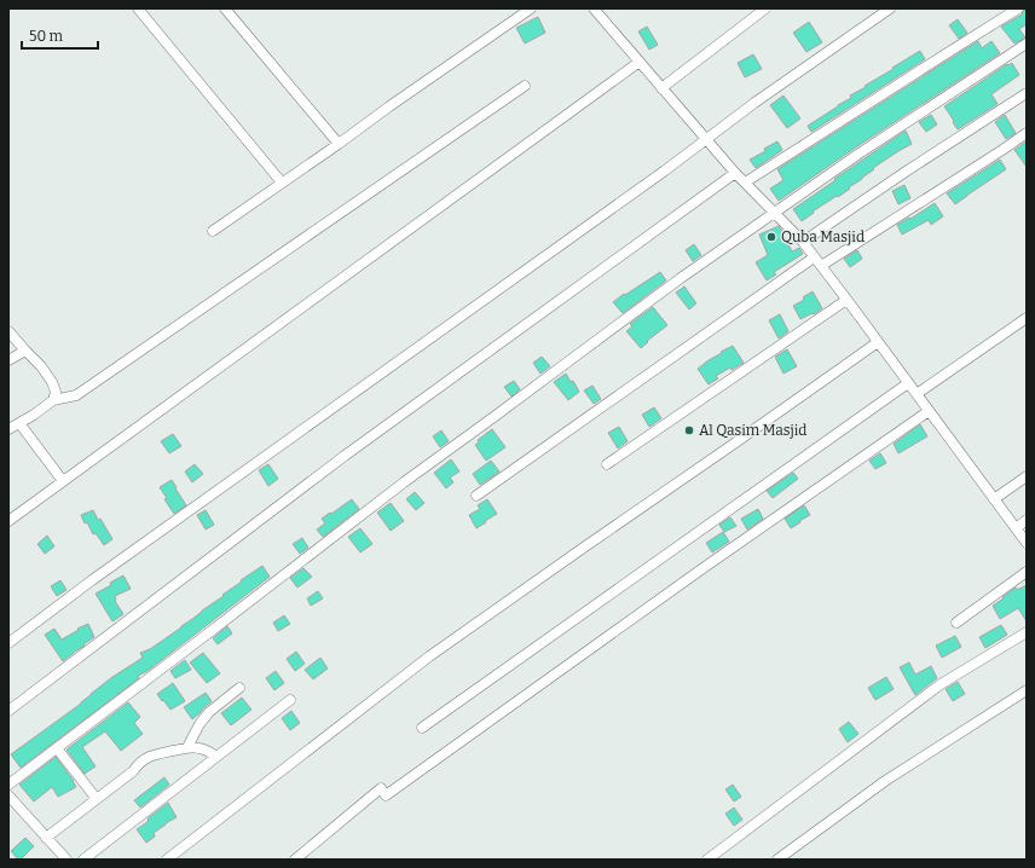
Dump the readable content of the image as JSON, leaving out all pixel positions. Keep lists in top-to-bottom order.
{
  "places": ["Quba Masjid", "Al Qasim Masjid"],
  "scale_bar": "50 m"
}
